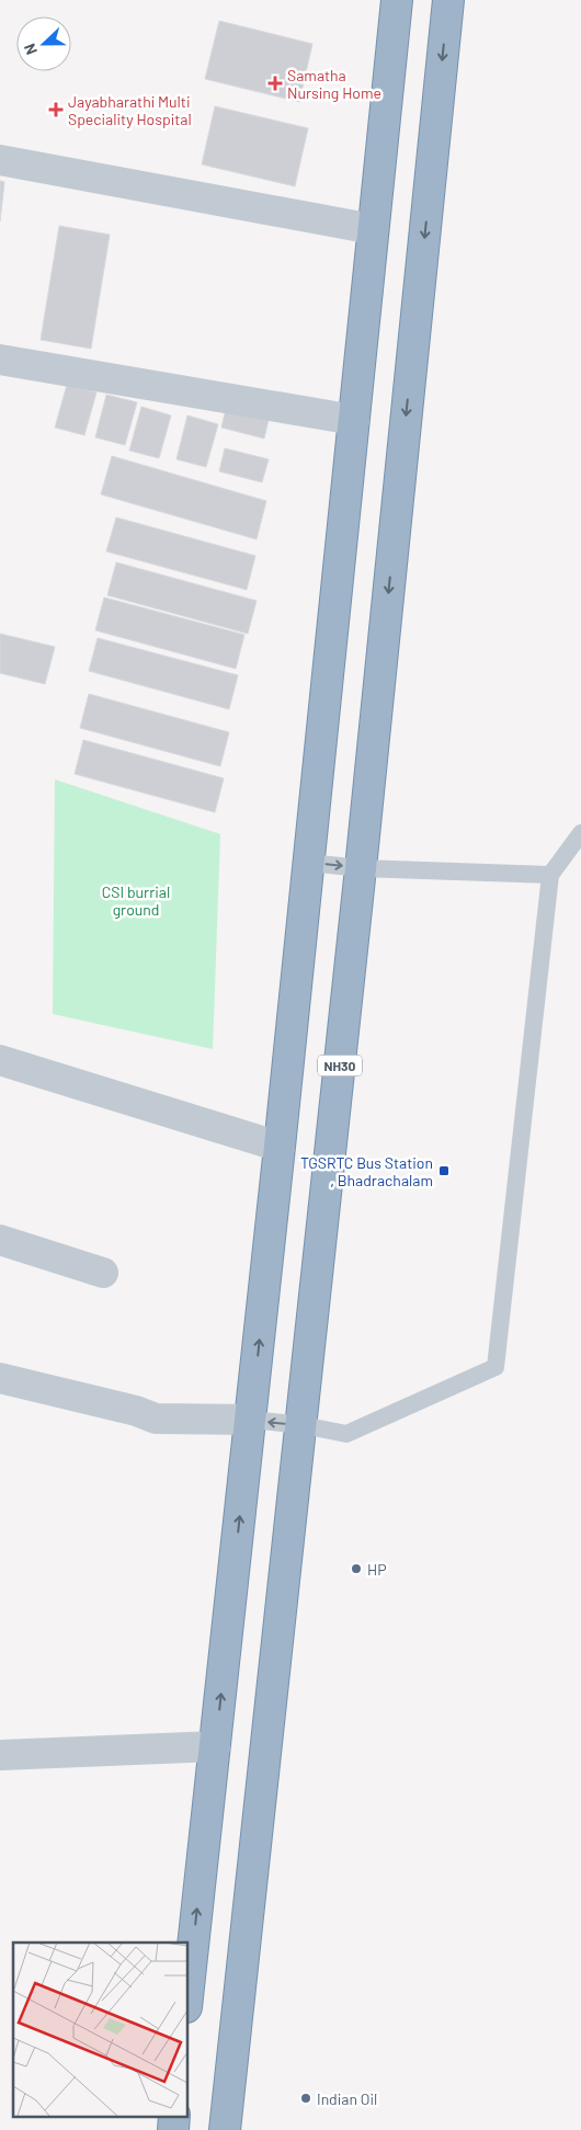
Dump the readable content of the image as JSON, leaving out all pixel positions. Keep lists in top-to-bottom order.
{
  "streets": {
    "highway": ["NH30"]
  },
  "parks": ["CSI burrial ground"],
  "places": {
    "health": ["Samatha Nursing Home", "Jayabharathi Multi Speciality Hospital"],
    "transit": ["TGSRTC Bus Station , Bhadrachalam"],
    "other": ["HP", "Indian Oil"]
  },
  "north": "left"
}
